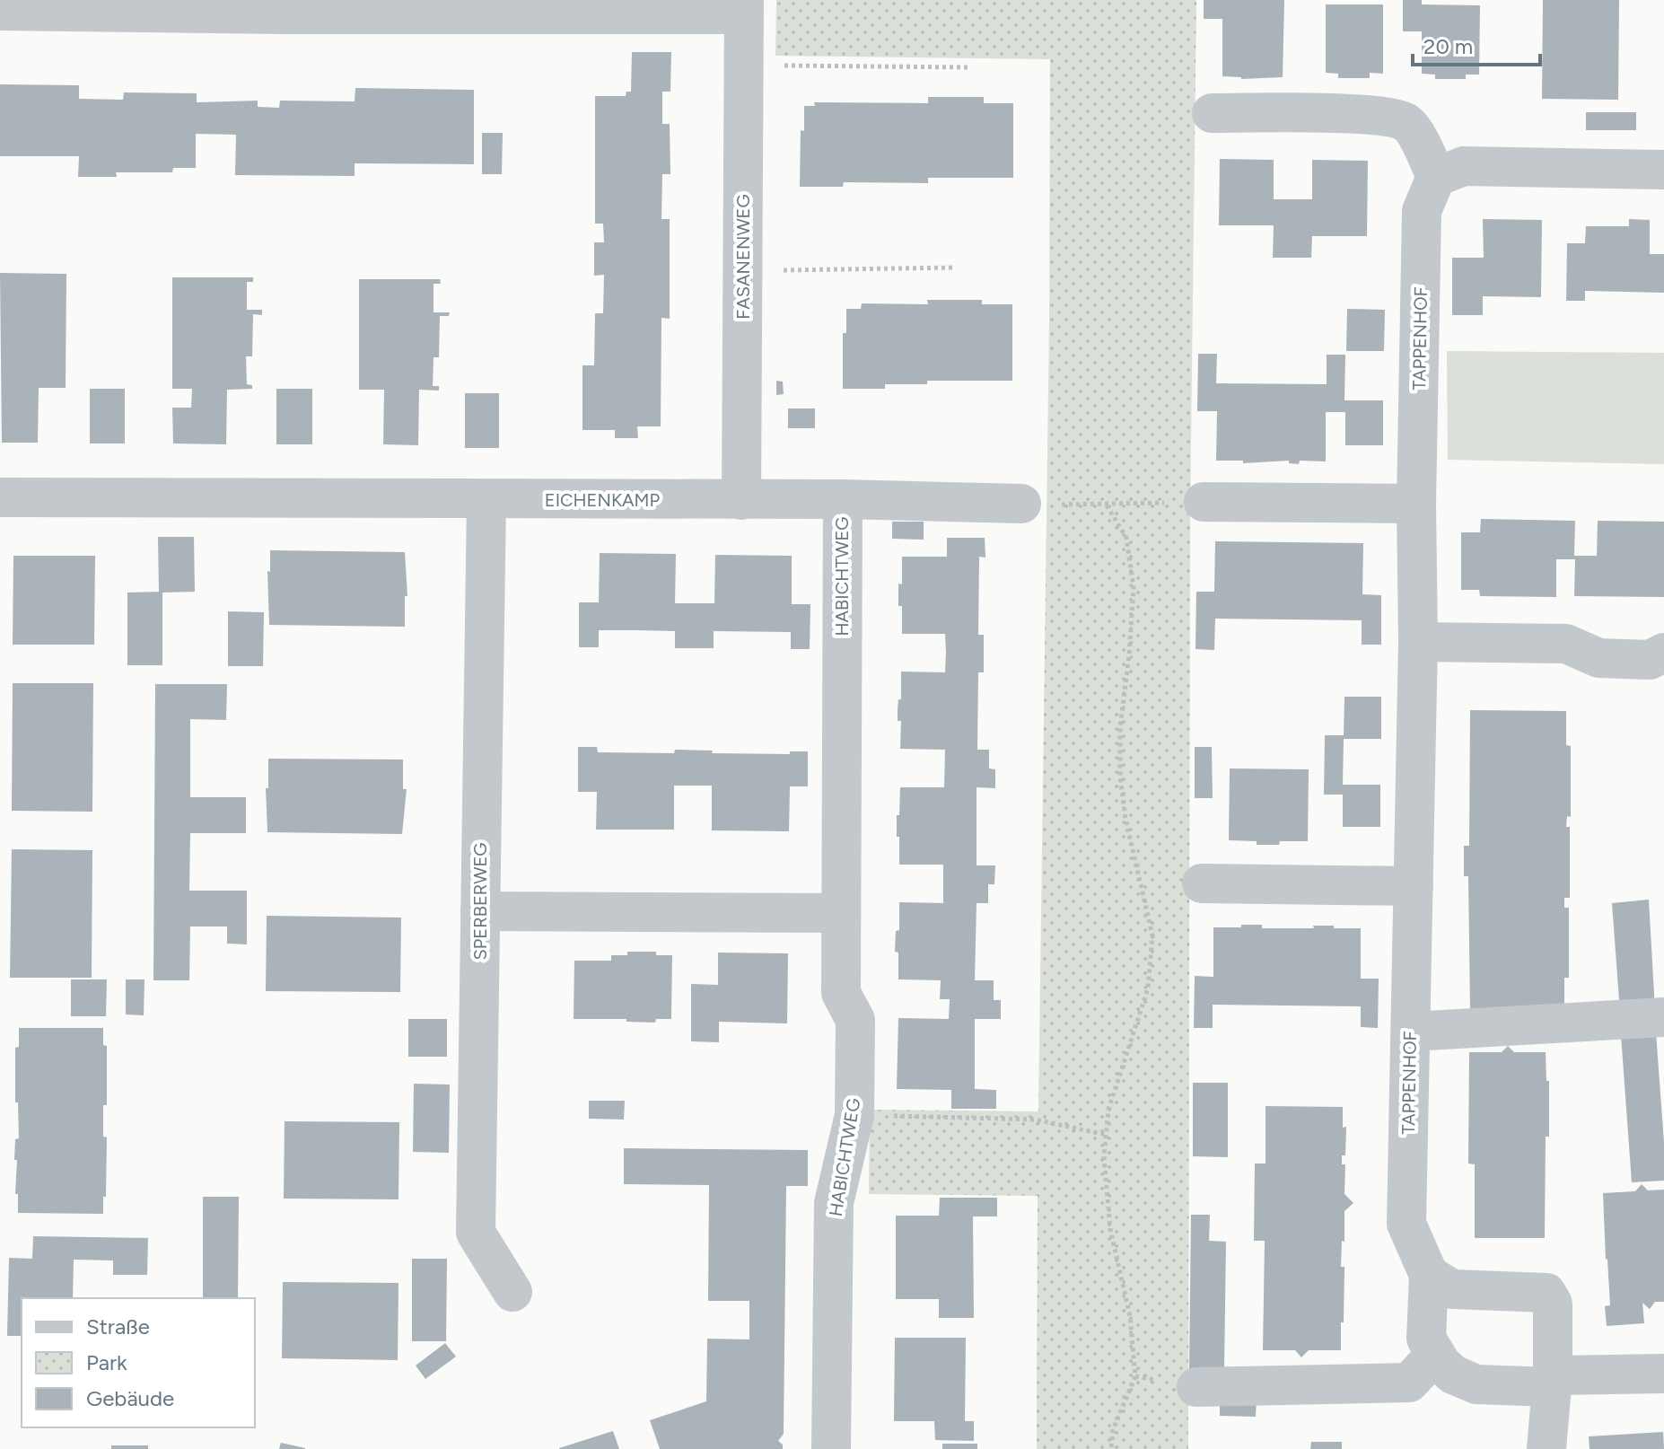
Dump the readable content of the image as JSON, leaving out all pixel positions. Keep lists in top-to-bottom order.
{
  "streets": {
    "street": [
      "FASANENWEG",
      "TAPPENHOF",
      "EICHENKAMP",
      "HABICHTWEG",
      "SPERBERWEG"
    ]
  },
  "crossings": [
    ["FASANENWEG", "EICHENKAMP"],
    ["EICHENKAMP", "HABICHTWEG"],
    ["EICHENKAMP", "SPERBERWEG"]
  ],
  "legend": ["Straße", "Park", "Gebäude"],
  "scale_bar": "20 m"
}
